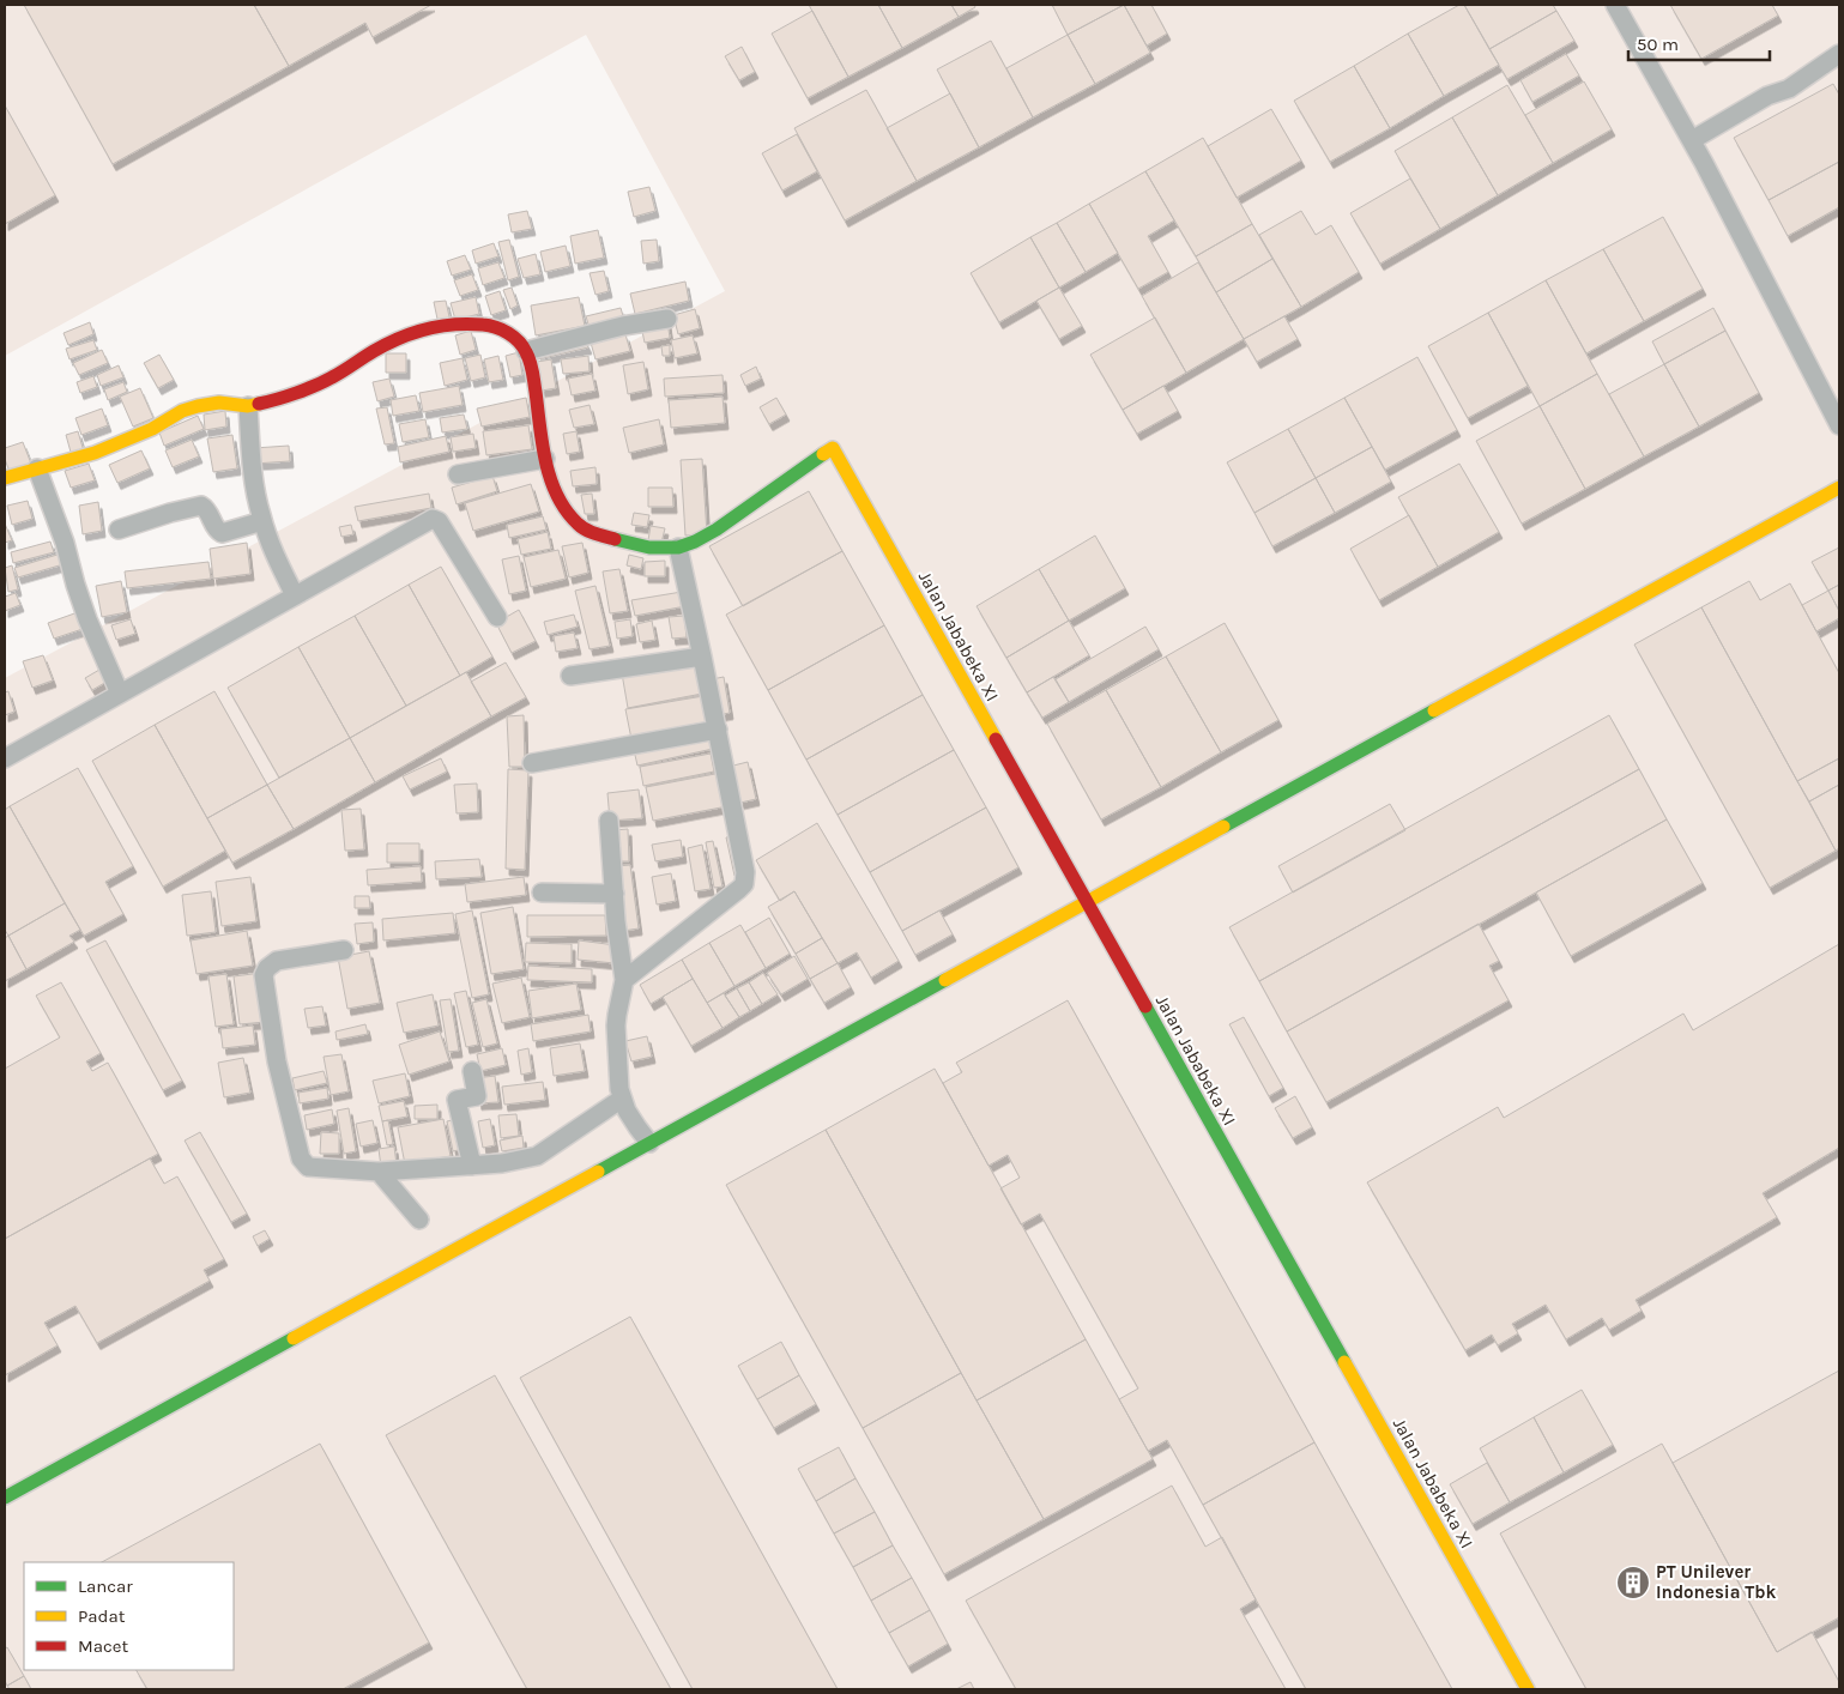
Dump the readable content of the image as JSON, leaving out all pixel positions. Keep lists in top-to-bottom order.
{
  "streets": {
    "street": ["Jalan Jababeka XI"]
  },
  "places": {
    "building": ["PT Unilever Indonesia Tbk"]
  },
  "legend": ["Lancar", "Padat", "Macet"],
  "scale_bar": "50 m"
}
